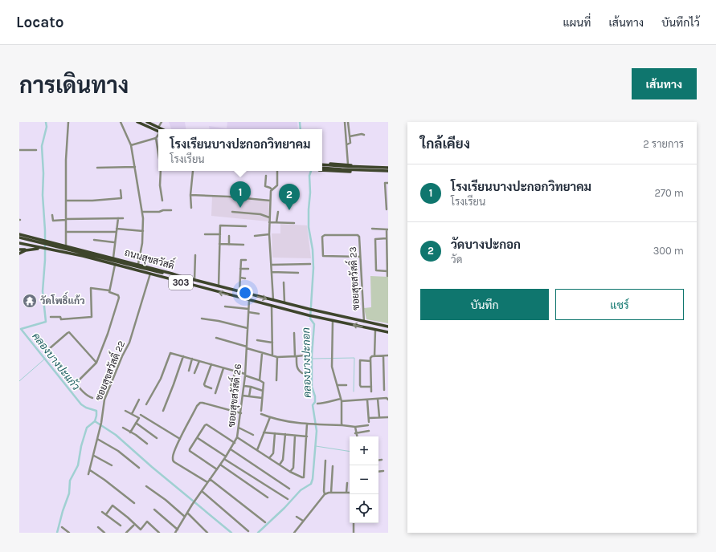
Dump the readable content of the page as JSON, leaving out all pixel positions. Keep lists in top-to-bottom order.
{
  "streets": {
    "main road": ["ถนนสุขสวัสดิ์", "303"],
    "street": ["ซอยสุขสวัสดิ์ 23", "ซอยสุขสวัสดิ์ 22", "ซอยสุขสวัสดิ์ 26"]
  },
  "crossings": [
    ["ถนนสุขสวัสดิ์", "ซอยสุขสวัสดิ์ 23"],
    ["ถนนสุขสวัสดิ์", "303"],
    ["ถนนสุขสวัสดิ์", "ซอยสุขสวัสดิ์ 22"],
    ["ถนนสุขสวัสดิ์", "ซอยสุขสวัสดิ์ 26"]
  ],
  "water": ["คลองบางปะแก้ว", "คลองบางปะกอก"],
  "places": {
    "temple": ["วัดโพธิ์แก้ว"]
  },
  "page": {
    "header": "Locato",
    "nav": ["แผนที่", "เส้นทาง", "บันทึกไว้"],
    "buttons": [
      "เส้นทาง",
      ["บันทึก", "แชร์"]
    ],
    "title": "การเดินทาง",
    "heading": ["ใกล้เคียง", "2 รายการ"],
    "popup": ["โรงเรียนบางปะกอกวิทยาคม", "โรงเรียน"],
    "list": [
      {
        "mark": "1",
        "name": "โรงเรียนบางปะกอกวิทยาคม",
        "note": "โรงเรียน",
        "value": "270 m"
      },
      {
        "mark": "2",
        "name": "วัดบางปะกอก",
        "note": "วัด",
        "value": "300 m"
      }
    ],
    "pins": ["1", "2"],
    "map_buttons": ["+", "−"]
  }
}
